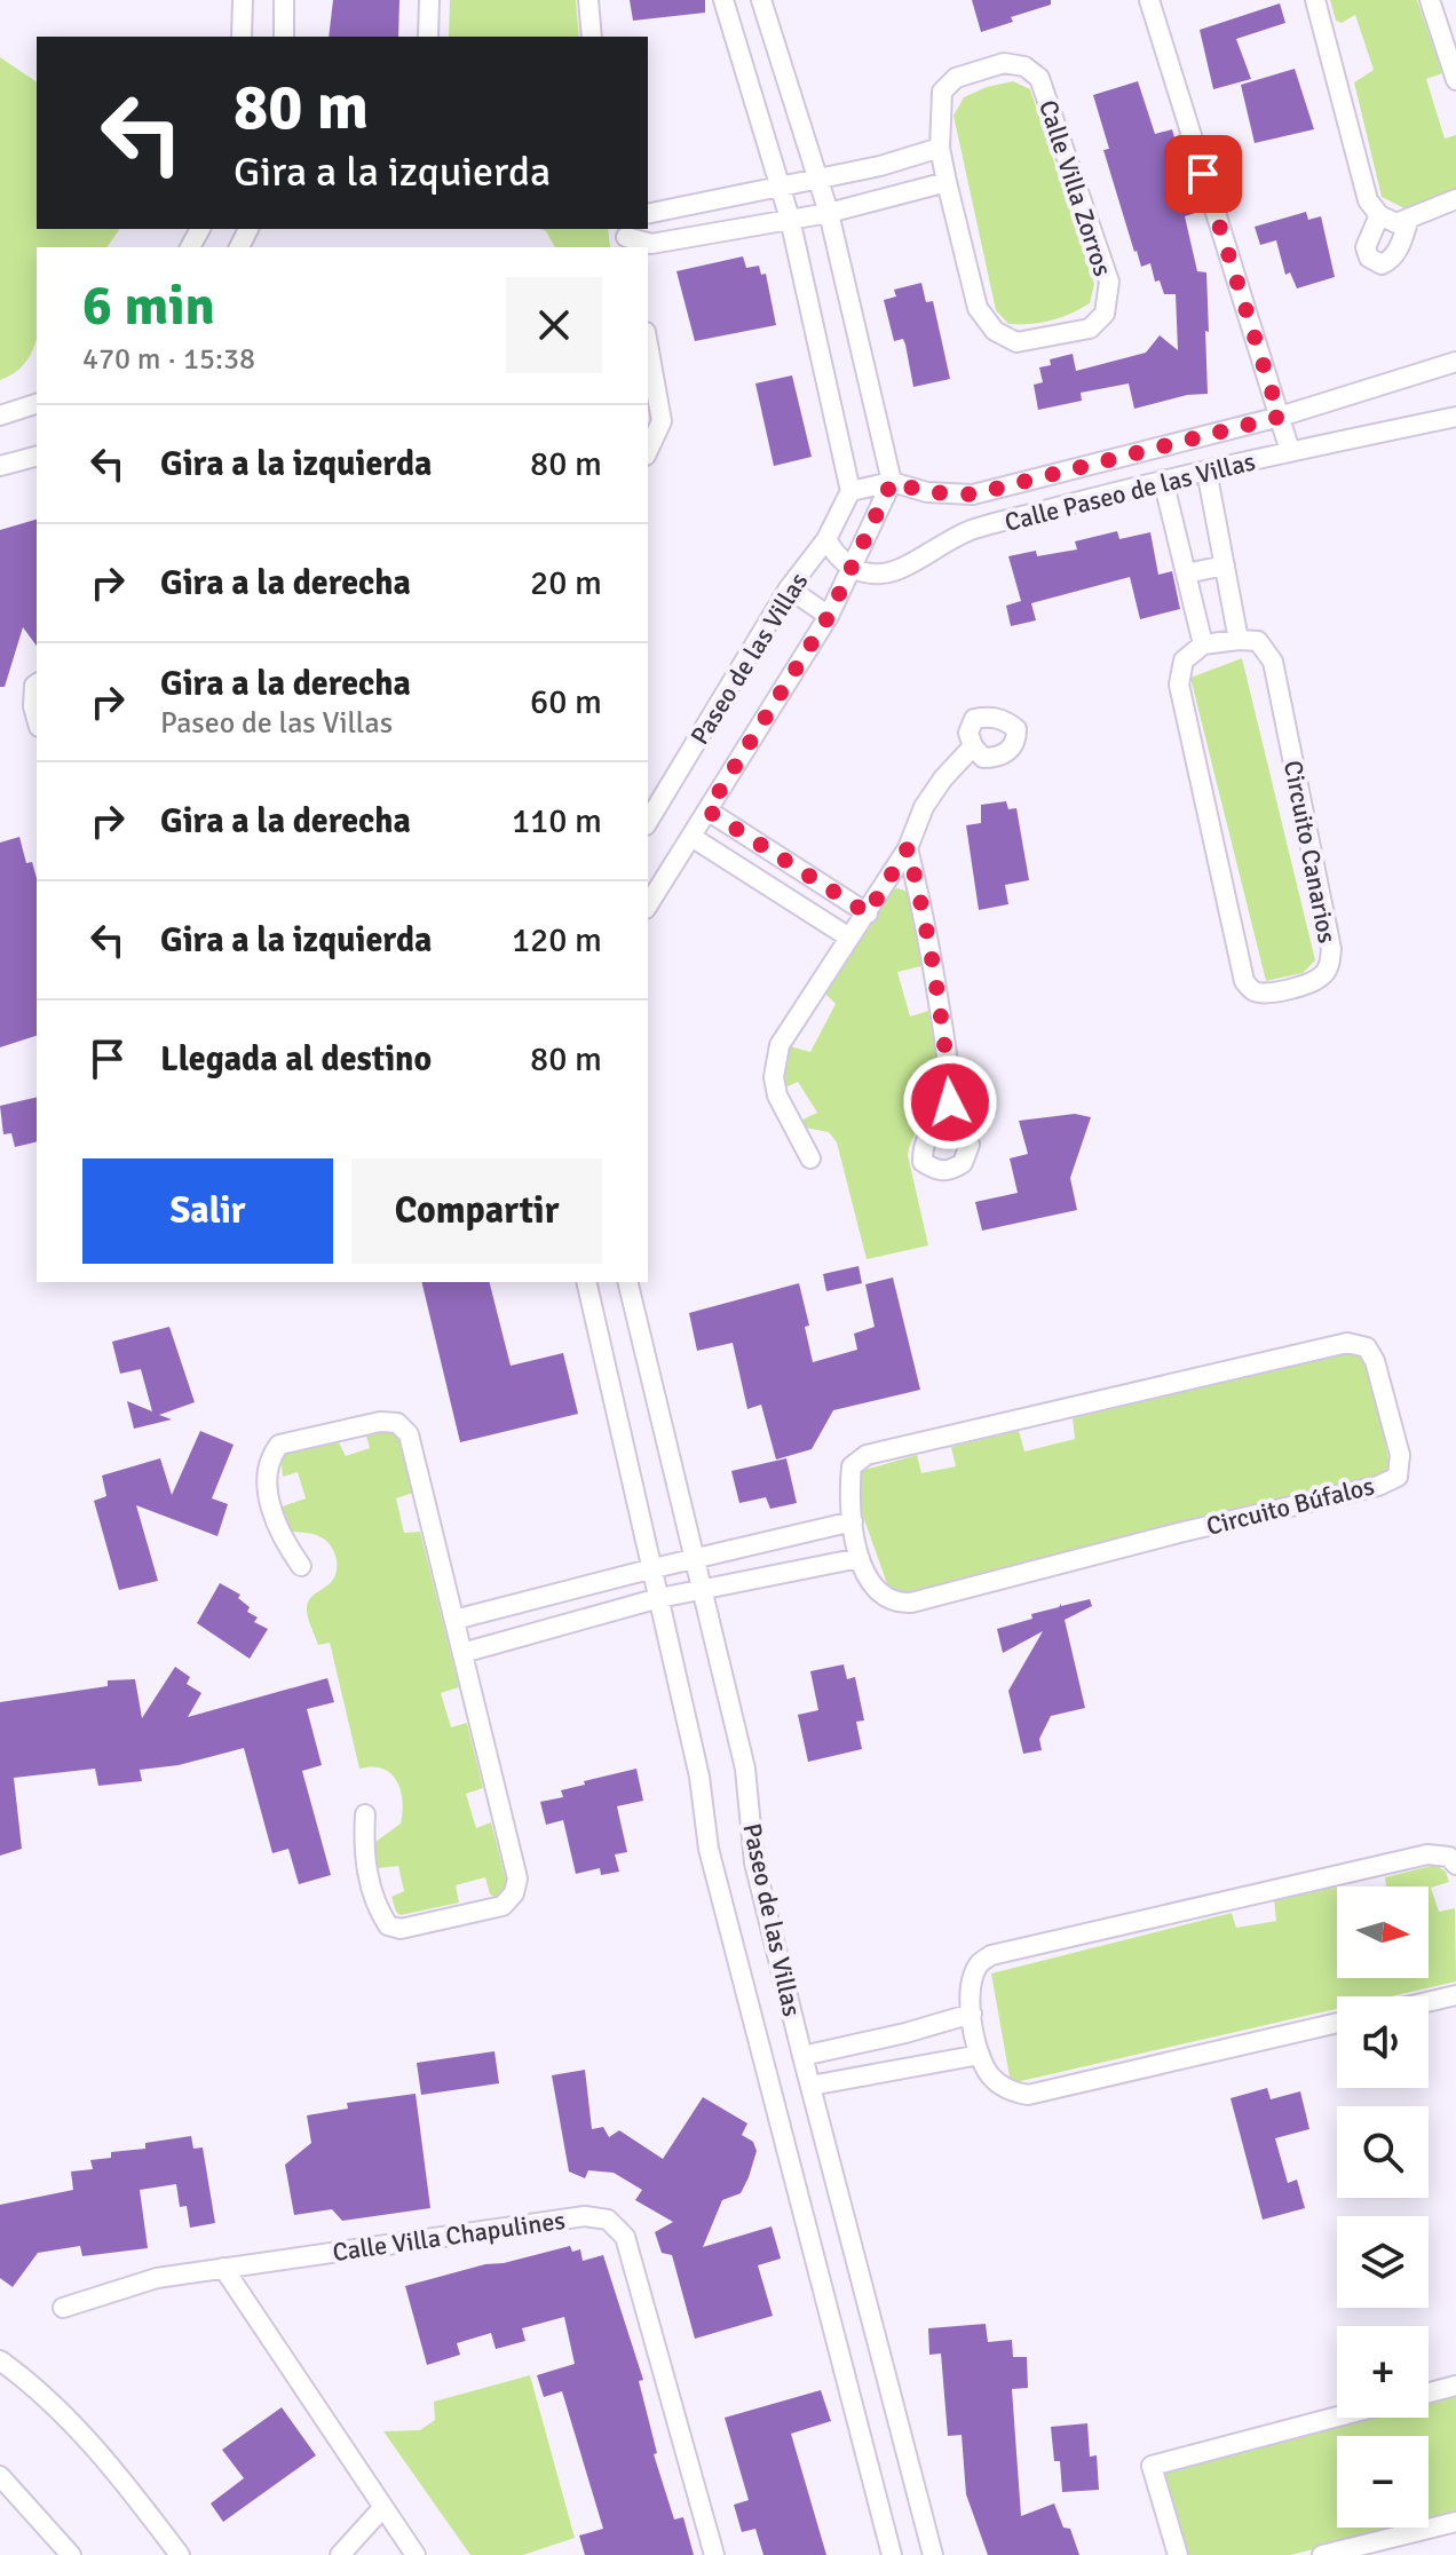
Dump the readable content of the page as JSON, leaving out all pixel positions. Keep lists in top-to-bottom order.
{
  "streets": {
    "street": [
      "Calle Villa Zorros",
      "Calle Paseo de las Villas",
      "Paseo de las Villas",
      "Circuito Canarios",
      "Circuito Búfalos",
      "Calle Villa Chapulines"
    ]
  },
  "crossings": [
    ["Calle Paseo de las Villas", "Paseo de las Villas"]
  ],
  "north": "right",
  "page": {
    "turn": ["80 m", "Gira a la izquierda"],
    "heading": ["6 min", "470 m · 15:38"],
    "list": [
      {
        "name": "Gira a la izquierda",
        "value": "80 m"
      },
      {
        "name": "Gira a la derecha",
        "value": "20 m"
      },
      {
        "name": "Gira a la derecha",
        "note": "Paseo de las Villas",
        "value": "60 m"
      },
      {
        "name": "Gira a la derecha",
        "value": "110 m"
      },
      {
        "name": "Gira a la izquierda",
        "value": "120 m"
      },
      {
        "name": "Llegada al destino",
        "value": "80 m"
      }
    ],
    "buttons": ["Salir", "Compartir"],
    "map_buttons": ["+", "−"]
  }
}
